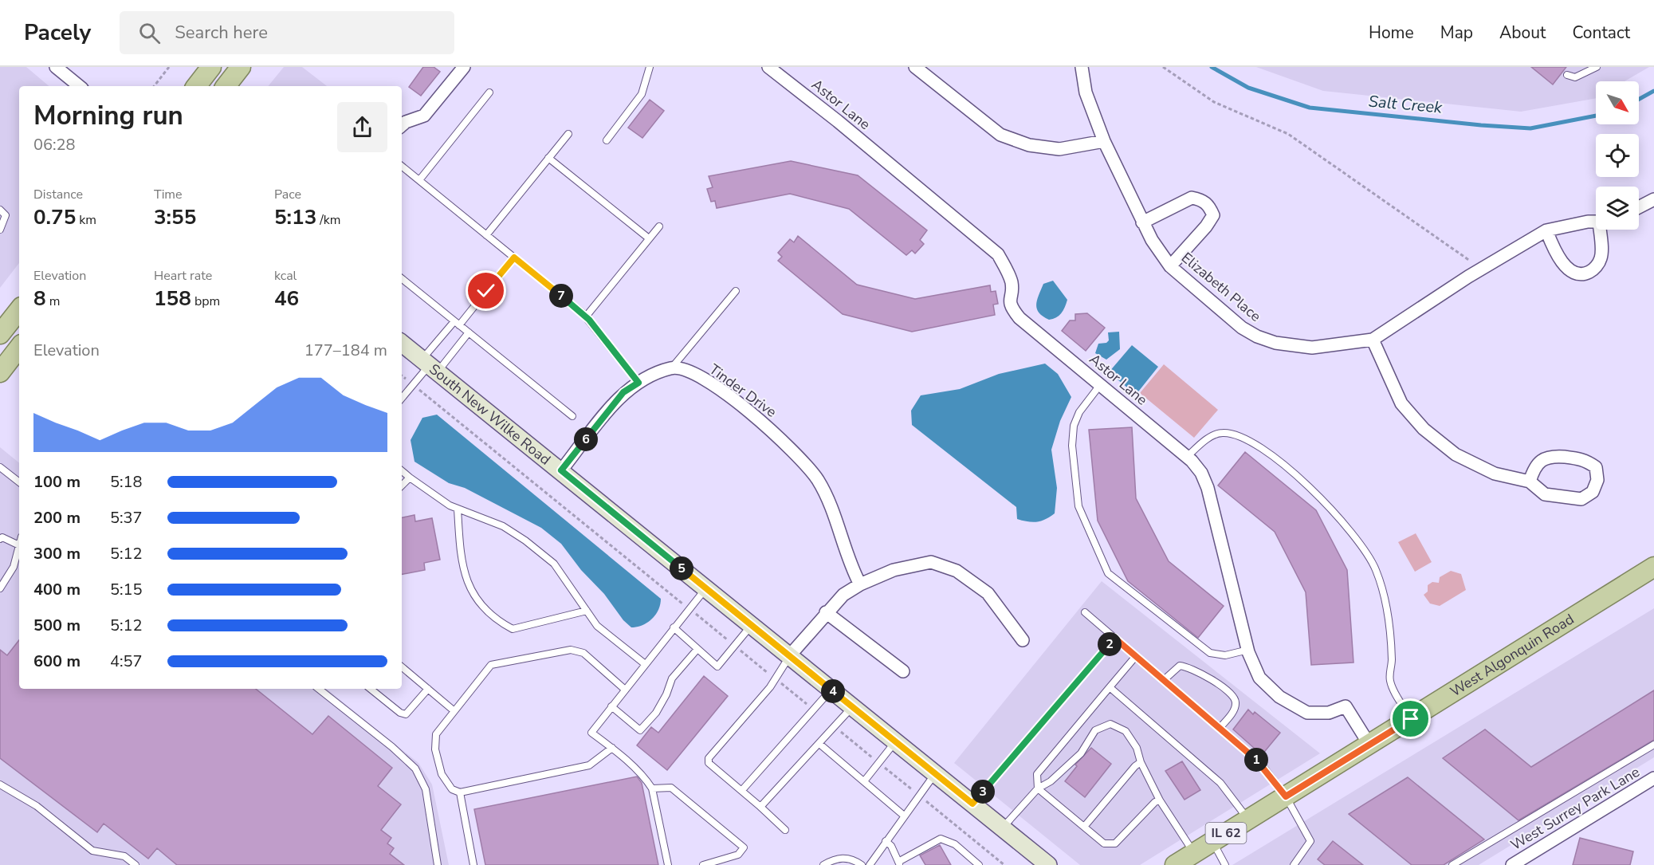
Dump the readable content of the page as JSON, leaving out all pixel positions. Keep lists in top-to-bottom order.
{
  "streets": {
    "main road": ["South New Wilke Road", "West Algonquin Road", "IL 62"],
    "street": [
      "Astor Lane",
      "Elizabeth Place",
      "Tinder Drive",
      "West Surrey Park Lane"
    ]
  },
  "crossings": [
    ["Astor Lane", "West Algonquin Road"]
  ],
  "water": ["Salt Creek"],
  "north": "bottom right",
  "page": {
    "header": "Pacely",
    "search": "Search here",
    "nav": [
      "Home",
      "Map",
      "About",
      "Contact"
    ],
    "heading": ["Morning run", "06:28"],
    "stats": [
      ["Distance", "0.75 km"],
      ["Time", "3:55"],
      ["Pace", "5:13 /km"],
      ["Elevation", "8 m"],
      ["Heart rate", "158 bpm"],
      ["kcal", "46"]
    ],
    "pins": [
      "7",
      "6",
      "5",
      "2",
      "4",
      "1",
      "3"
    ],
    "chart": ["Elevation", "177–184 m"],
    "list": [
      {
        "name": "100 m",
        "note": "5:18"
      },
      {
        "name": "200 m",
        "note": "5:37"
      },
      {
        "name": "300 m",
        "note": "5:12"
      },
      {
        "name": "400 m",
        "note": "5:15"
      },
      {
        "name": "500 m",
        "note": "5:12"
      },
      {
        "name": "600 m",
        "note": "4:57"
      }
    ]
  }
}
